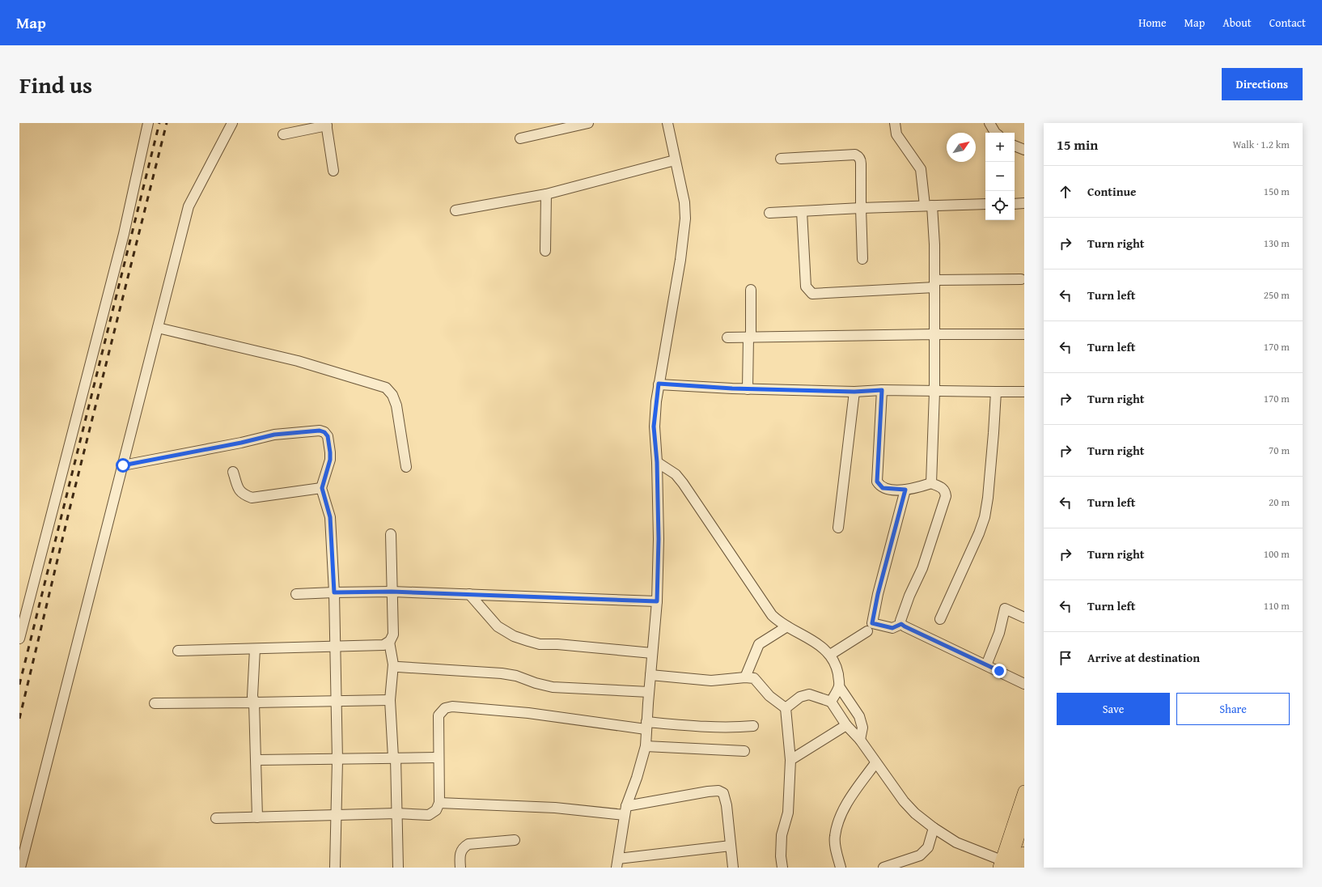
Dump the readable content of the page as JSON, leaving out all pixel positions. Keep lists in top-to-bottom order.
{
  "north": "top right",
  "page": {
    "header": "Map",
    "nav": [
      "Home",
      "Map",
      "About",
      "Contact"
    ],
    "title": "Find us",
    "buttons": [
      "Directions",
      ["Save", "Share"]
    ],
    "heading": ["15 min", "Walk · 1.2 km"],
    "map_buttons": ["+", "−"],
    "list": [
      ["Continue", "150 m"],
      ["Turn right", "130 m"],
      ["Turn left", "250 m"],
      ["Turn left", "170 m"],
      ["Turn right", "170 m"],
      ["Turn right", "70 m"],
      ["Turn left", "20 m"],
      ["Turn right", "100 m"],
      ["Turn left", "110 m"],
      "Arrive at destination"
    ]
  }
}
